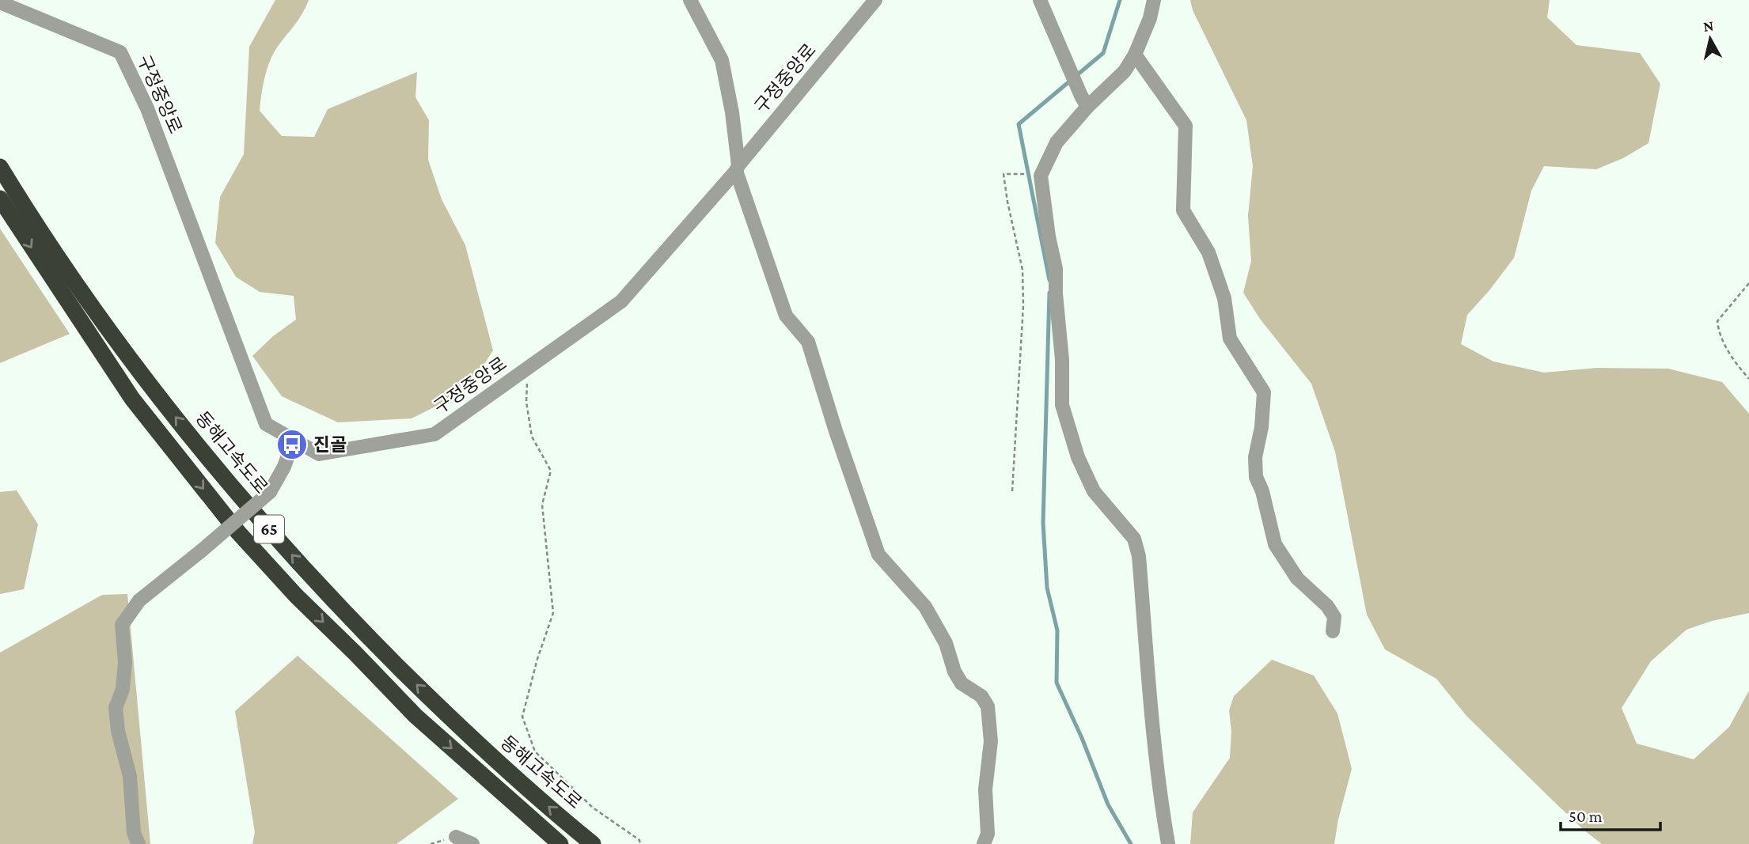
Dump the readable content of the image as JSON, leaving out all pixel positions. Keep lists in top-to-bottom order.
{
  "streets": {
    "highway": ["동해고속도로", "65"],
    "street": ["구정중앙로"]
  },
  "places": {
    "bus stop": ["진골"]
  },
  "scale_bar": "50 m",
  "north": "top"
}
